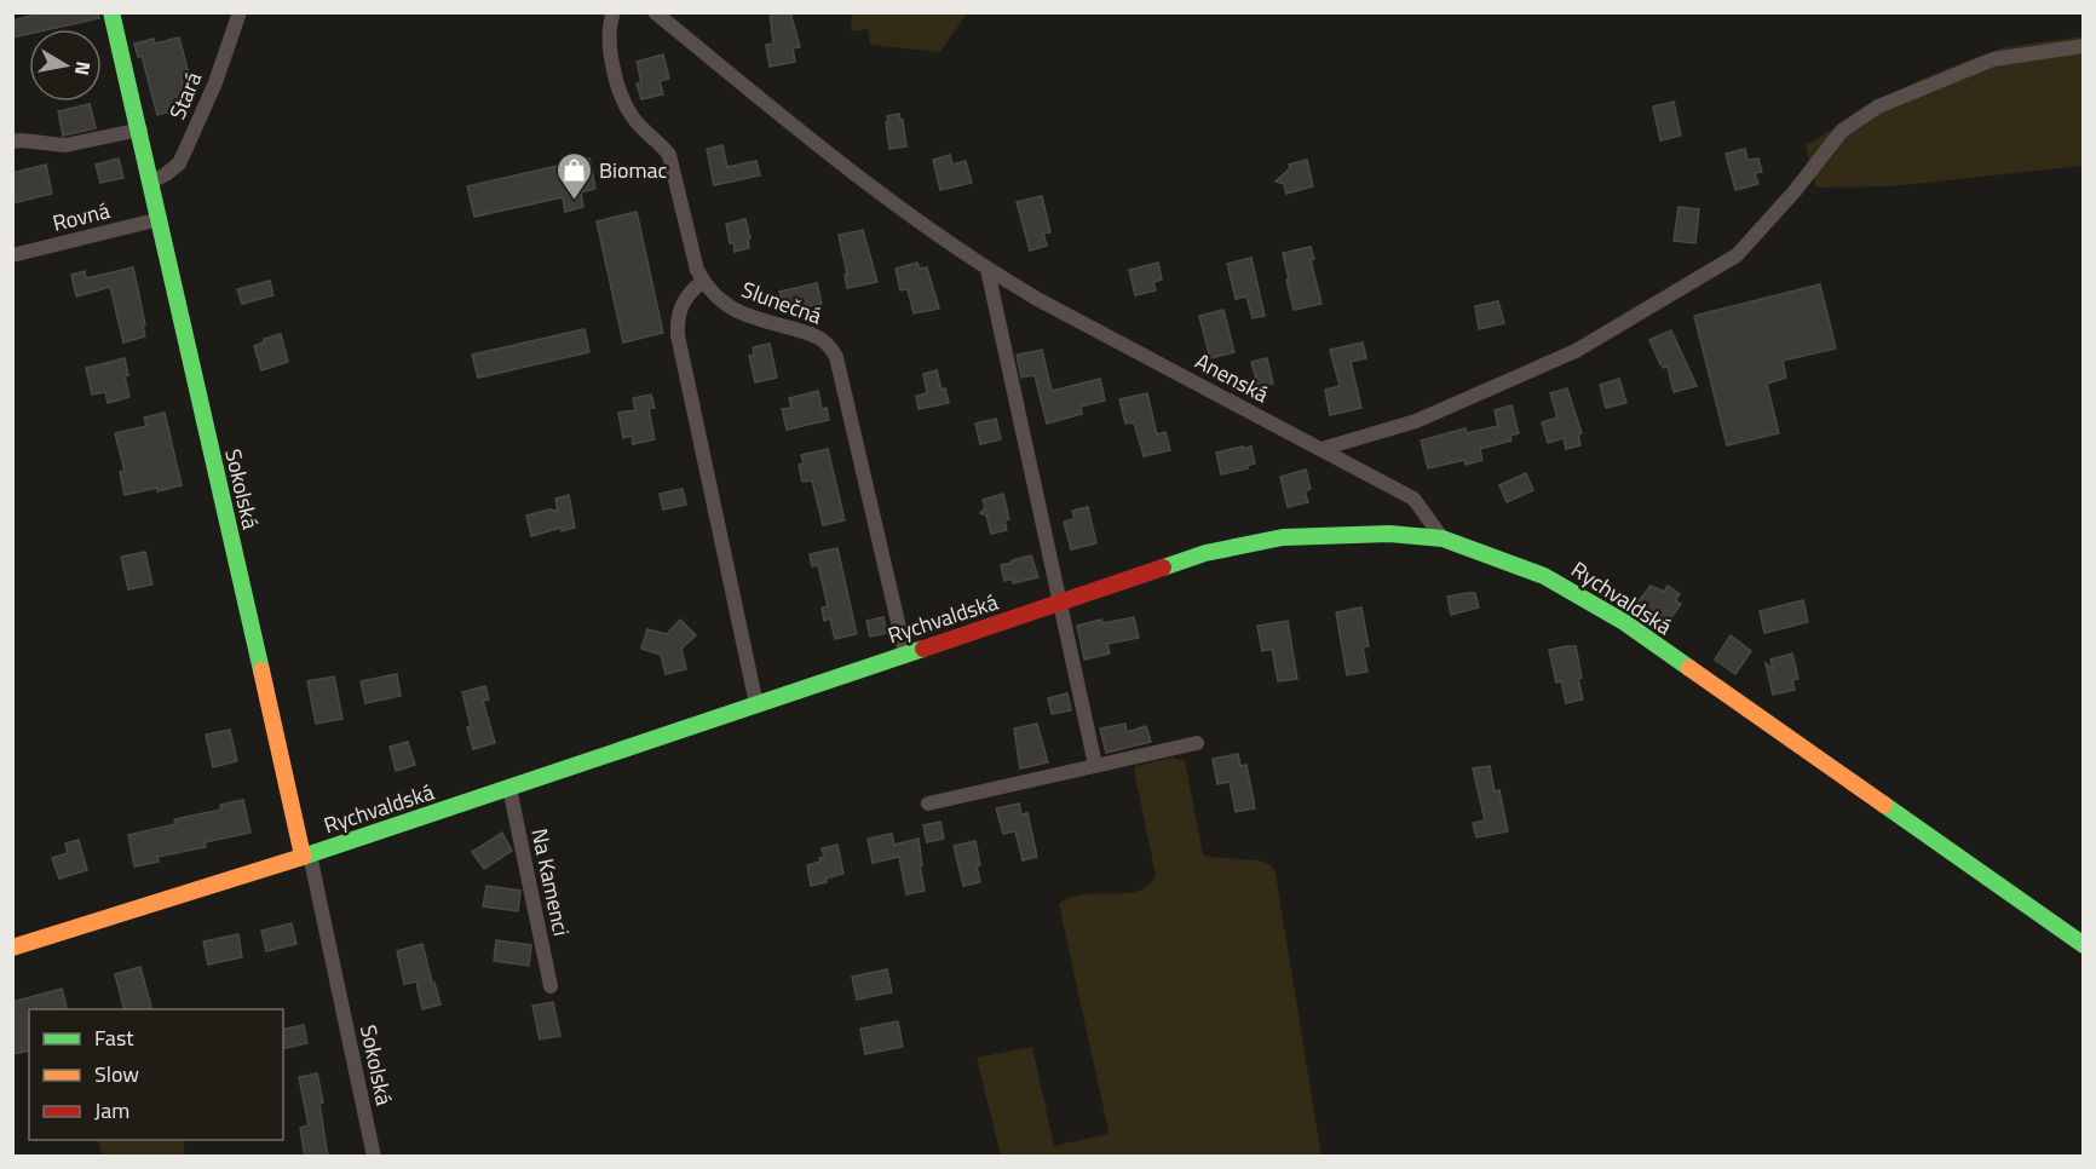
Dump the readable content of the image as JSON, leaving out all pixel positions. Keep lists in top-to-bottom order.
{
  "streets": {
    "street": [
      "Stará",
      "Rovná",
      "Slunečná",
      "Anenská",
      "Sokolská",
      "Rychvaldská",
      "Na Kamenci"
    ]
  },
  "crossings": [
    ["Stará", "Sokolská"],
    ["Rovná", "Sokolská"],
    ["Slunečná", "Rychvaldská"],
    ["Anenská", "Rychvaldská"],
    ["Sokolská", "Rychvaldská"],
    ["Rychvaldská", "Na Kamenci"]
  ],
  "places": {
    "shop": ["Biomac"]
  },
  "legend": ["Fast", "Slow", "Jam"],
  "north": "right"
}
